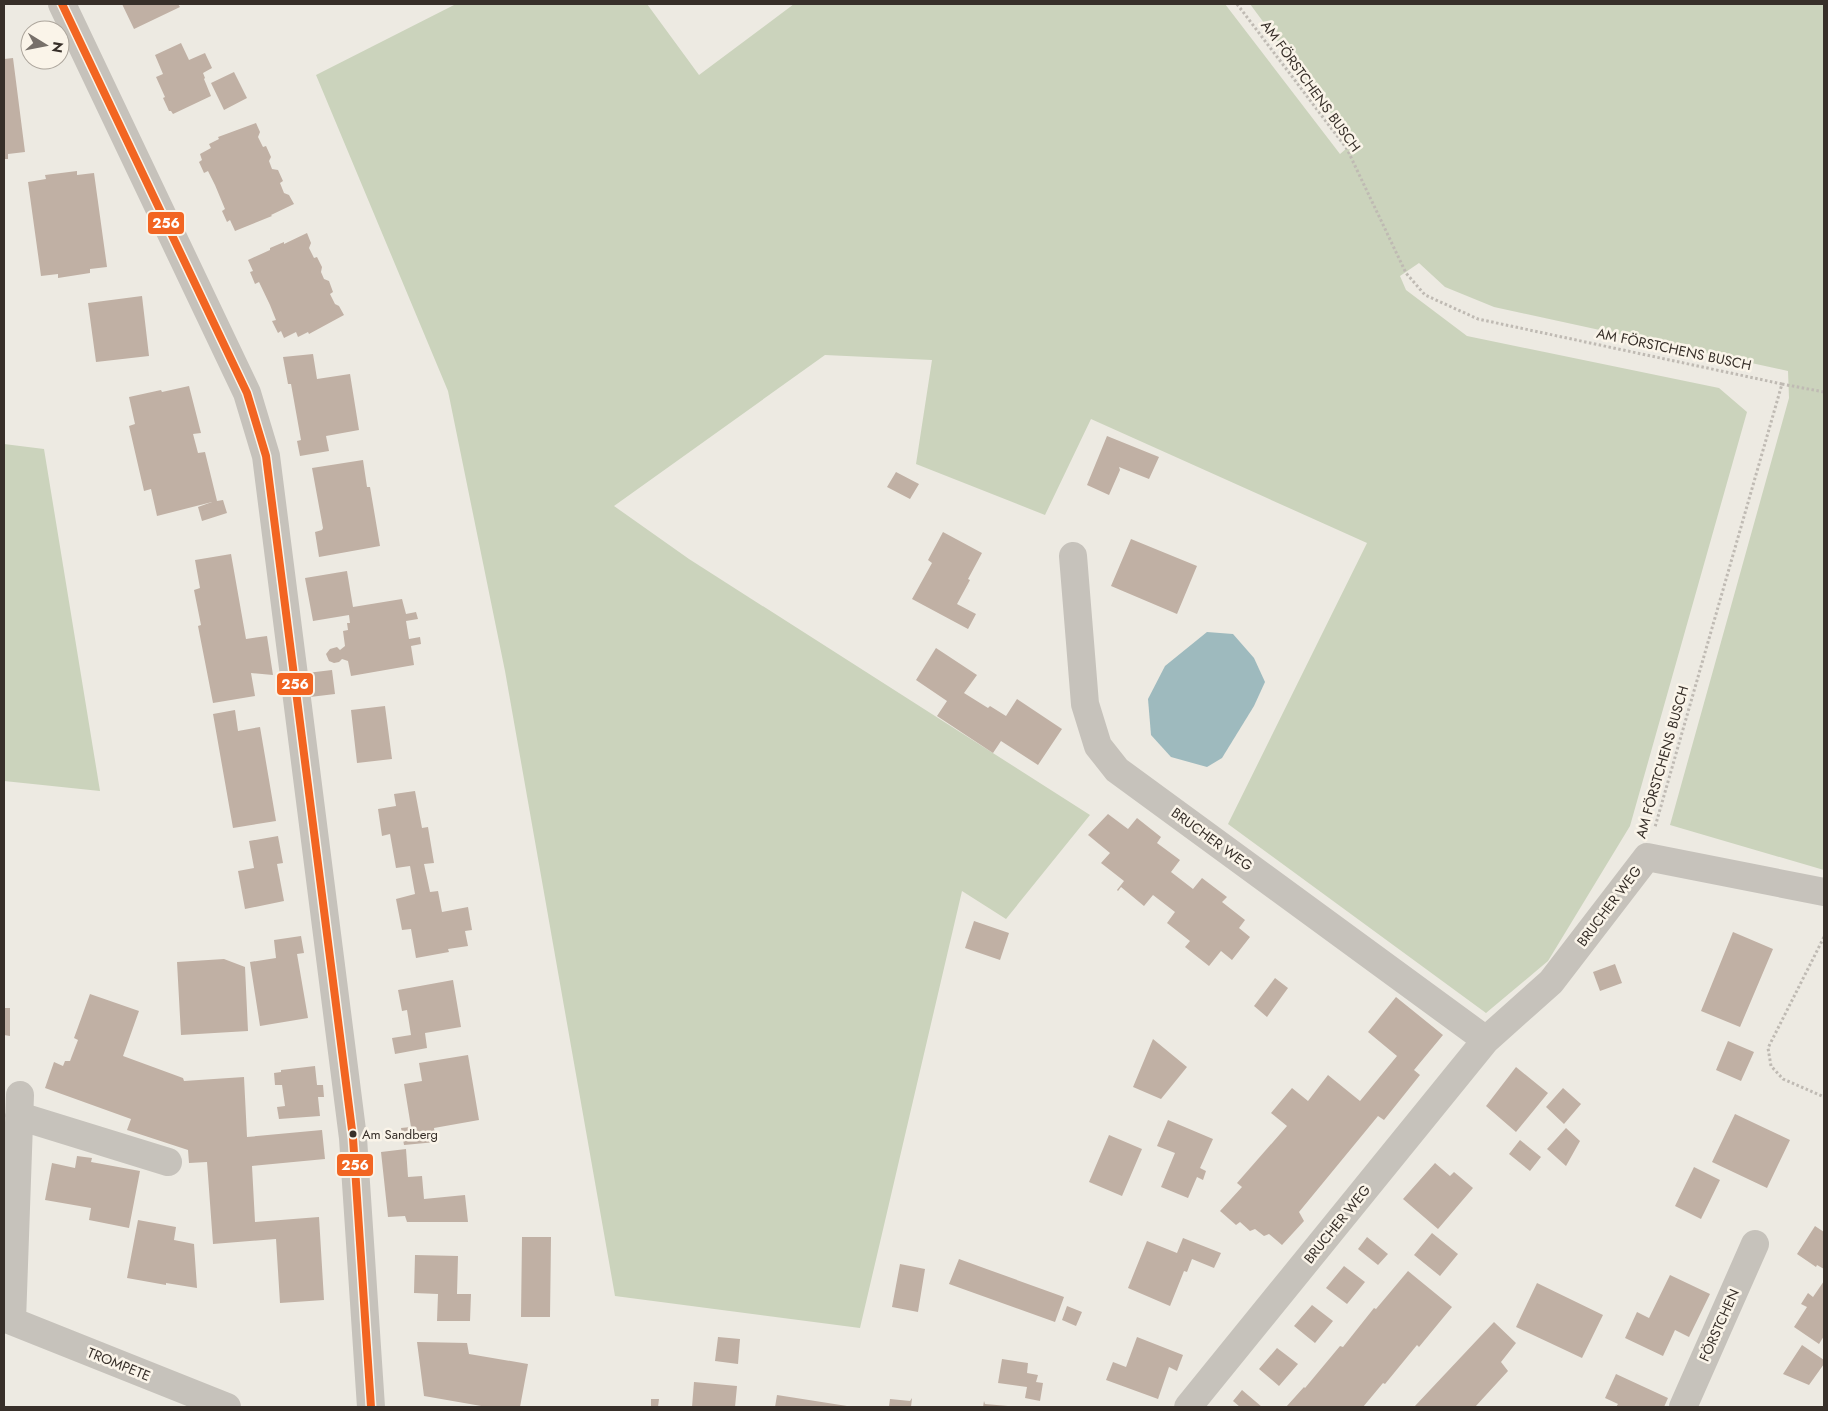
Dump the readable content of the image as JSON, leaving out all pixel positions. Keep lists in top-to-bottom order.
{
  "streets": {
    "street": ["BRUCHER WEG", "FÖRSTCHEN", "TROMPETE"],
    "path": ["AM FÖRSTCHENS BUSCH"]
  },
  "crossings": [
    ["AM FÖRSTCHENS BUSCH", "BRUCHER WEG"]
  ],
  "places": ["Am Sandberg"],
  "lines": ["transit line 256"],
  "north": "right"
}
